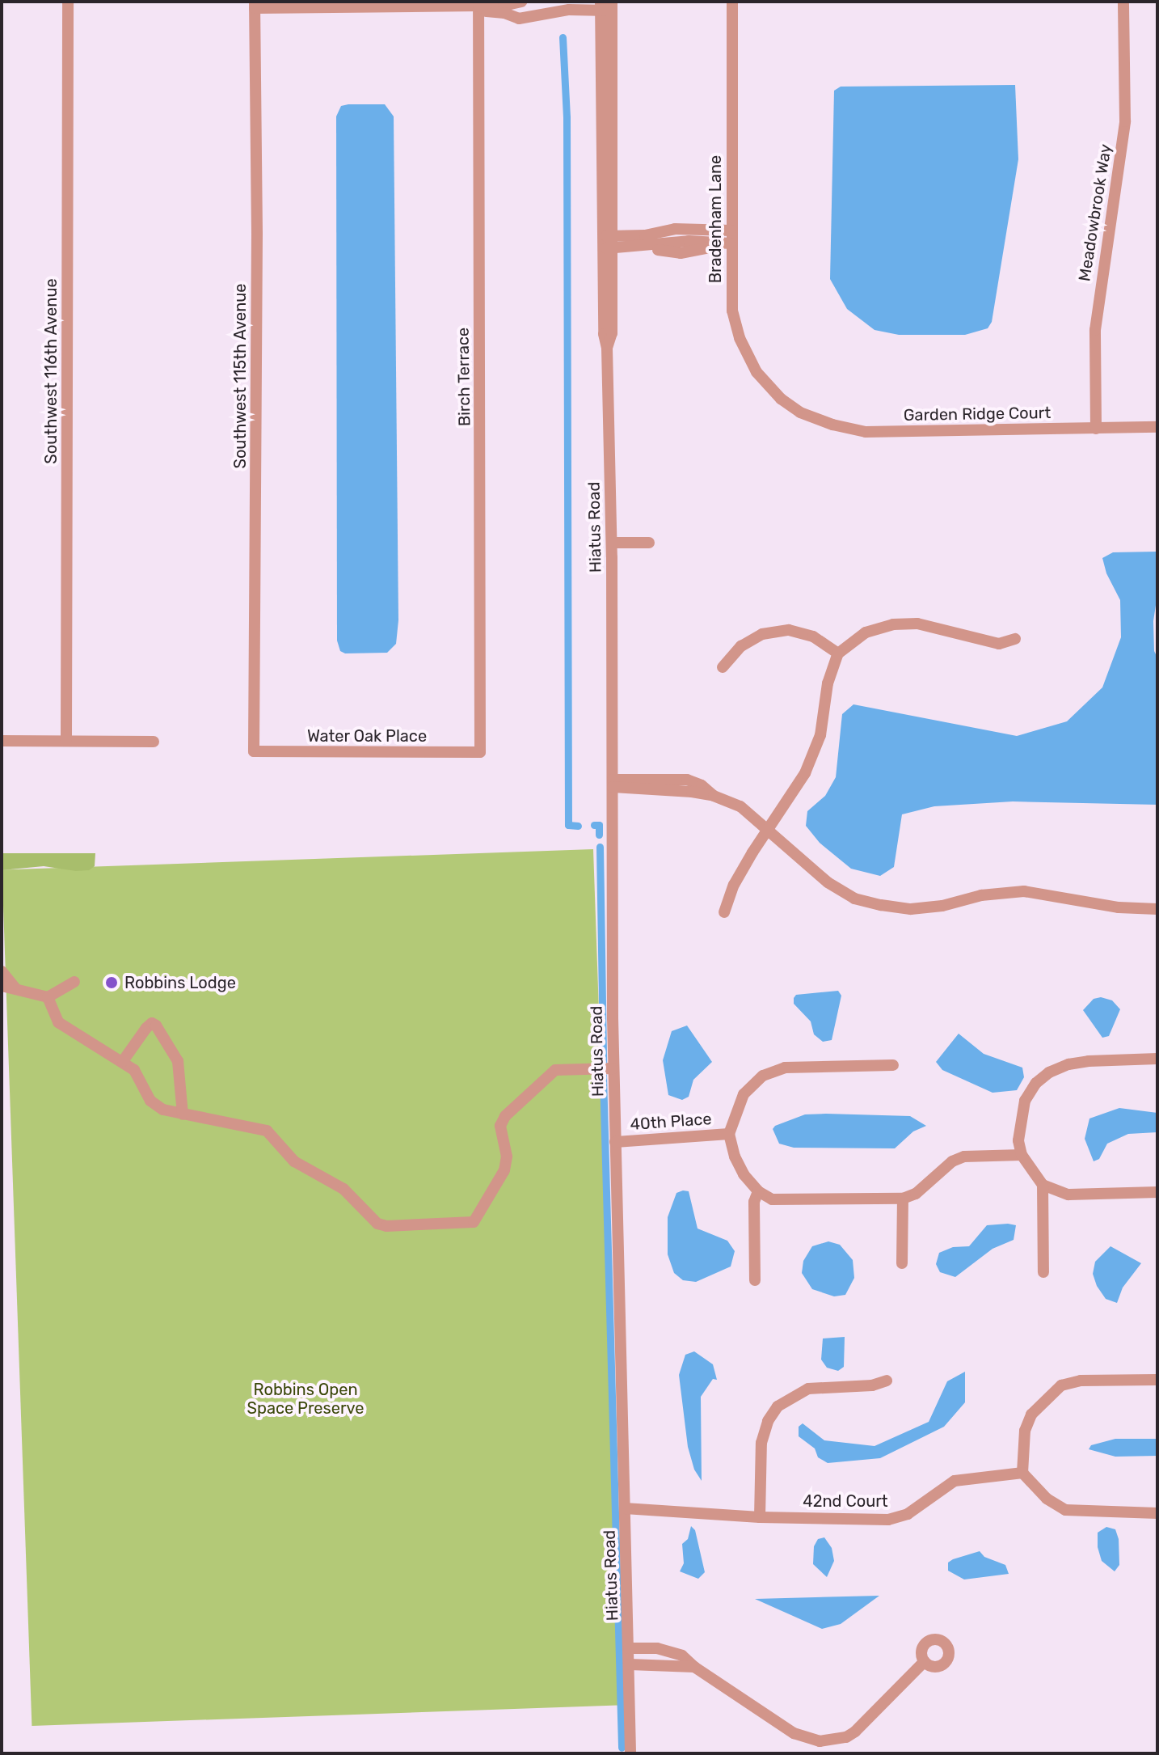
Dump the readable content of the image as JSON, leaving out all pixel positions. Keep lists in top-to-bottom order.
{
  "streets": {
    "street": [
      "Meadowbrook Way",
      "Bradenham Lane",
      "Southwest 116th Avenue",
      "Southwest 115th Avenue",
      "Birch Terrace",
      "Garden Ridge Court",
      "Hiatus Road",
      "Water Oak Place",
      "40th Place",
      "42nd Court"
    ]
  },
  "crossings": [
    ["Meadowbrook Way", "Garden Ridge Court"],
    ["Bradenham Lane", "Garden Ridge Court"],
    ["Southwest 115th Avenue", "Water Oak Place"],
    ["Birch Terrace", "Water Oak Place"],
    ["Hiatus Road", "40th Place"],
    ["Hiatus Road", "42nd Court"]
  ],
  "parks": ["Robbins Open Space Preserve"],
  "places": ["Robbins Lodge"]
}
